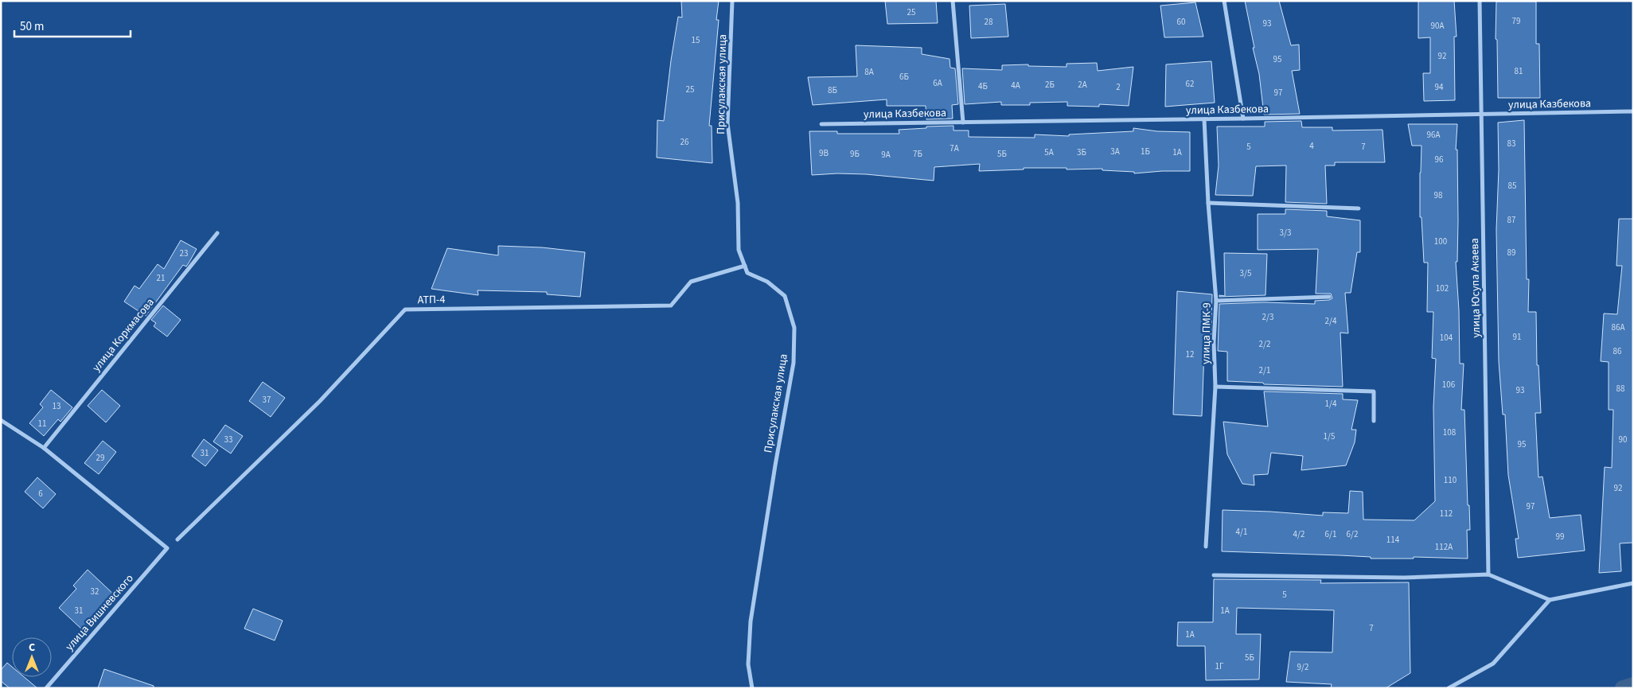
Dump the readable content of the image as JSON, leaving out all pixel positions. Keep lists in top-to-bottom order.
{
  "streets": {
    "street": [
      "Присулакская улица",
      "улица Казбекова",
      "улица Юсупа Акаева",
      "АТП-4",
      "улица ПМК-9",
      "улица Коркмасова",
      "улица Вишневского"
    ]
  },
  "crossings": [
    ["Присулакская улица", "АТП-4"],
    ["улица Казбекова", "улица Юсупа Акаева"],
    ["улица Казбекова", "улица ПМК-9"],
    ["улица Коркмасова", "улица Вишневского"]
  ],
  "house_numbers": [
    "25",
    "79",
    "28",
    "60",
    "93",
    "90А",
    "15",
    "92",
    "95",
    "81",
    "8А",
    "6Б",
    "6А",
    "62",
    "2Б",
    "2А",
    "4А",
    "4Б",
    "2",
    "94",
    "25",
    "8Б",
    "97",
    "96А",
    "26",
    "83",
    "4",
    "5",
    "7",
    "7А",
    "3А",
    "1Б",
    "5А",
    "3Б",
    "1А",
    "9В",
    "9Б",
    "7Б",
    "5Б",
    "9А",
    "96",
    "85",
    "98",
    "87",
    "3/3",
    "100",
    "89",
    "23",
    "3/5",
    "21",
    "102",
    "2/3",
    "2/4",
    "86А",
    "91",
    "104",
    "2/2",
    "86",
    "12",
    "2/1",
    "106",
    "88",
    "93",
    "37",
    "1/4",
    "13",
    "11",
    "108",
    "1/5",
    "33",
    "90",
    "95",
    "31",
    "29",
    "110",
    "92",
    "6",
    "97",
    "112",
    "4/1",
    "4/2",
    "6/1",
    "6/2",
    "99",
    "114",
    "112А",
    "32",
    "5",
    "31",
    "1А",
    "7",
    "1А",
    "5Б",
    "1Г",
    "9/2"
  ],
  "scale_bar": "50 m",
  "north": "top"
}
